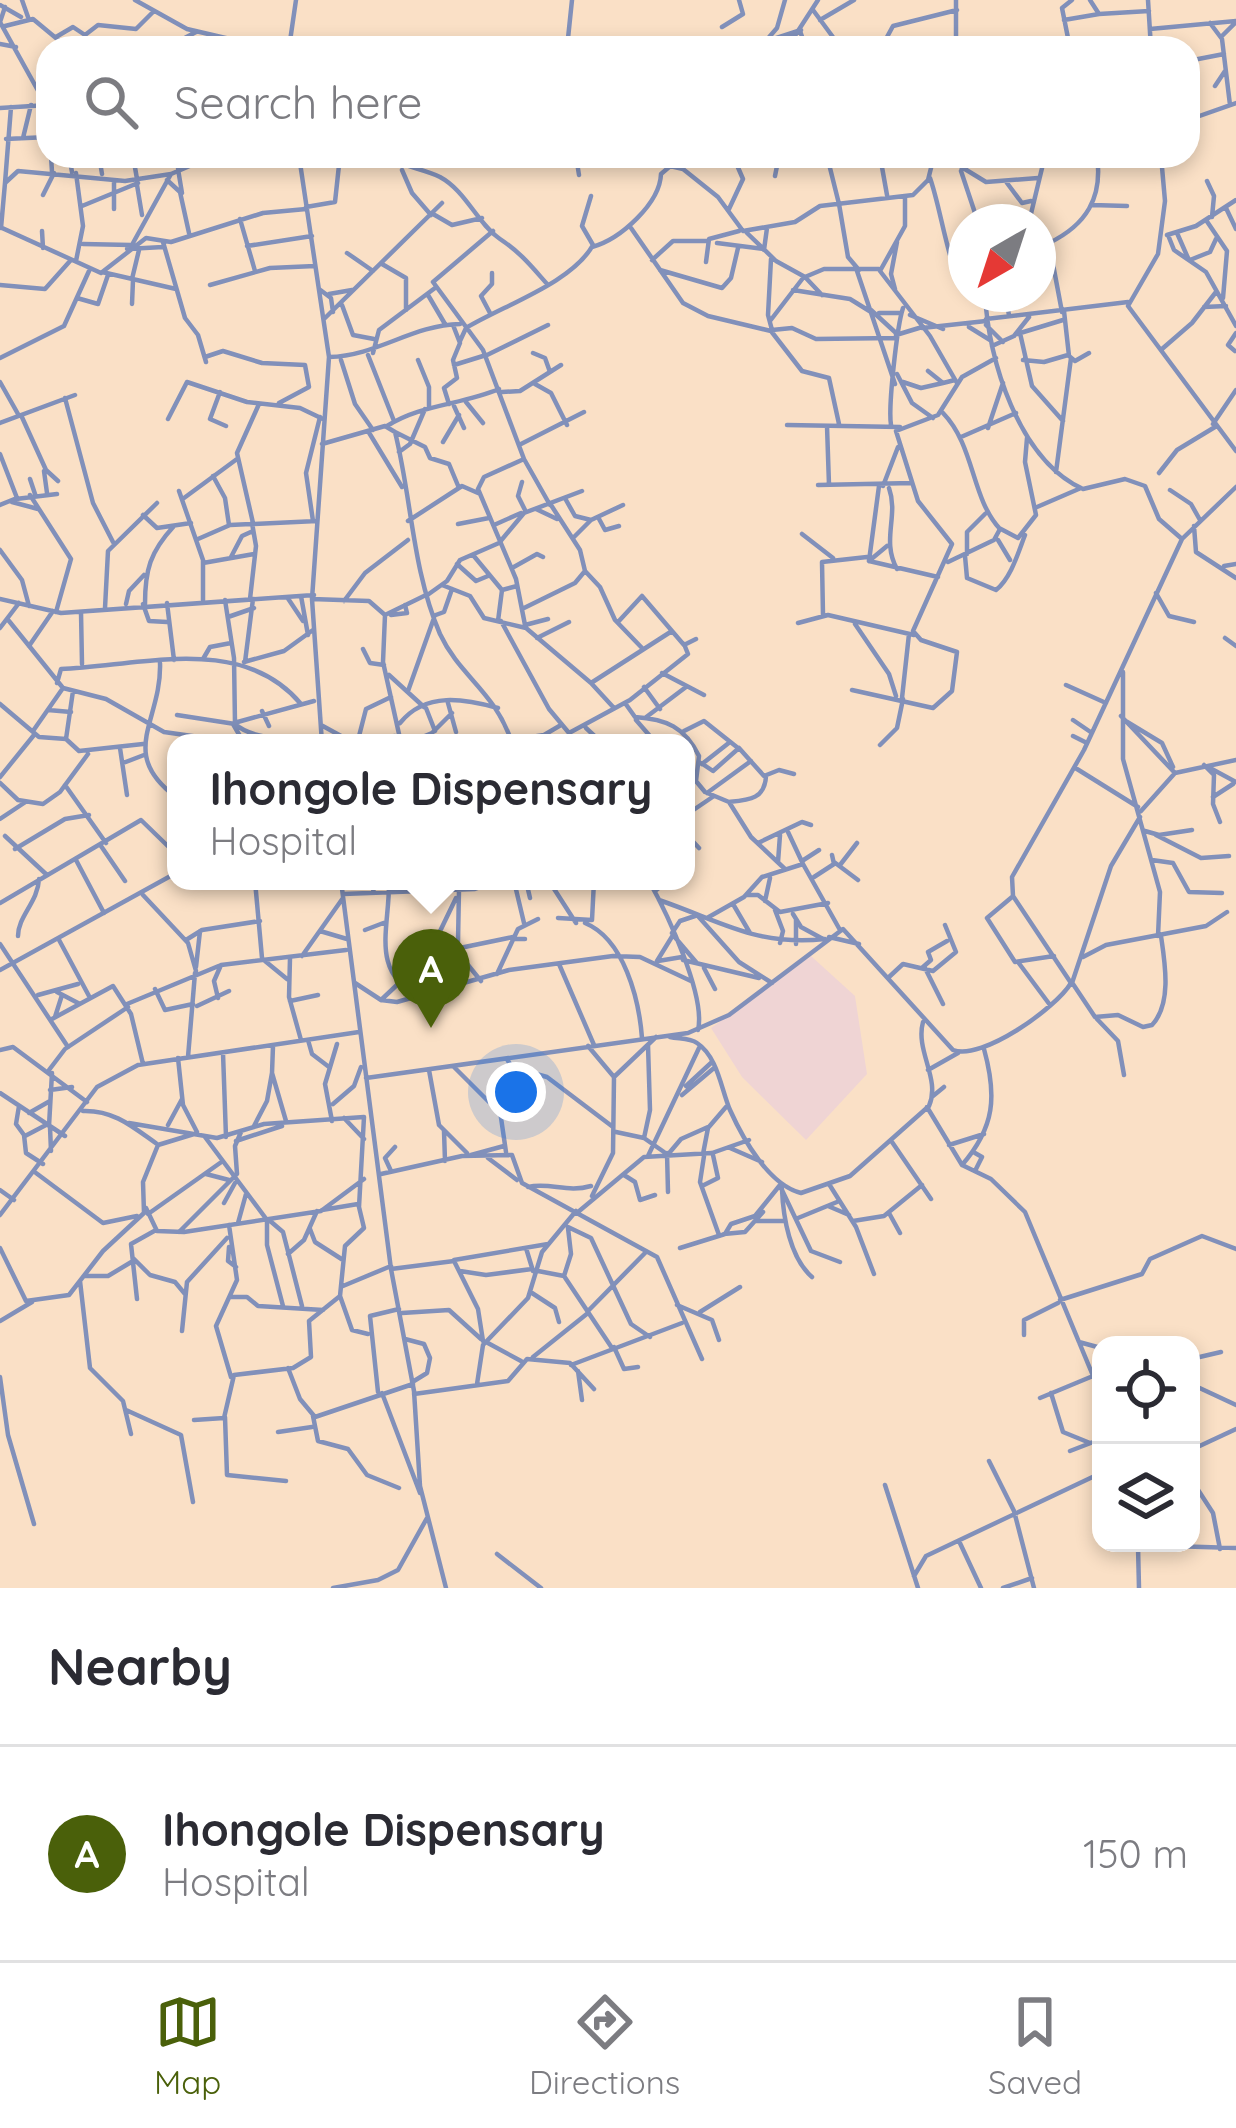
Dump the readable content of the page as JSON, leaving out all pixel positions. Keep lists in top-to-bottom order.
{
  "north": "bottom left",
  "page": {
    "search": "Search here",
    "popup": ["Ihongole Dispensary", "Hospital"],
    "pins": "A",
    "heading": "Nearby",
    "list": [
      {
        "mark": "A",
        "name": "Ihongole Dispensary",
        "note": "Hospital",
        "value": "150 m"
      }
    ],
    "nav": ["Map", "Directions", "Saved"]
  }
}
